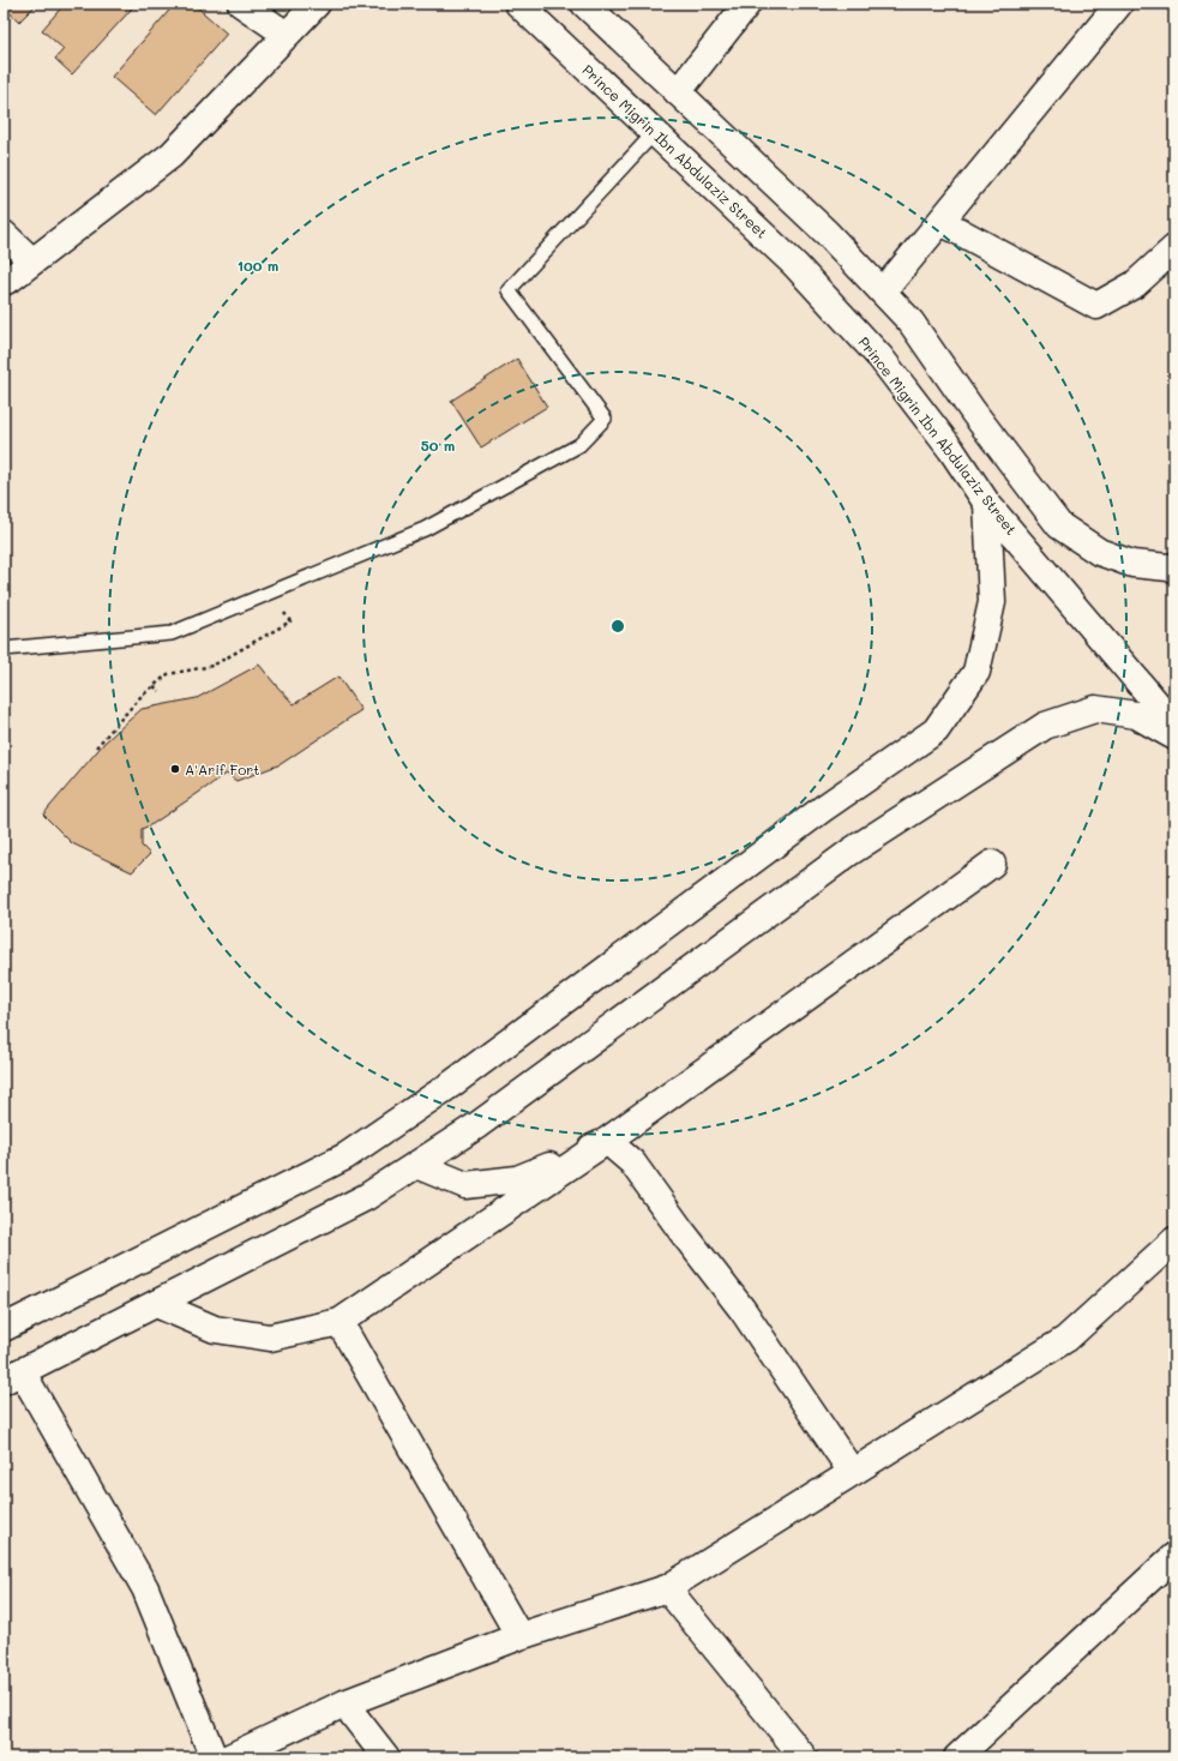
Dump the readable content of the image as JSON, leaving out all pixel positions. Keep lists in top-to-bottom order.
{
  "streets": {
    "street": ["Prince Migrin Ibn Abdulaziz Street"]
  },
  "places": ["A'Arif Fort"],
  "rings": ["100 m", "50 m"]
}
